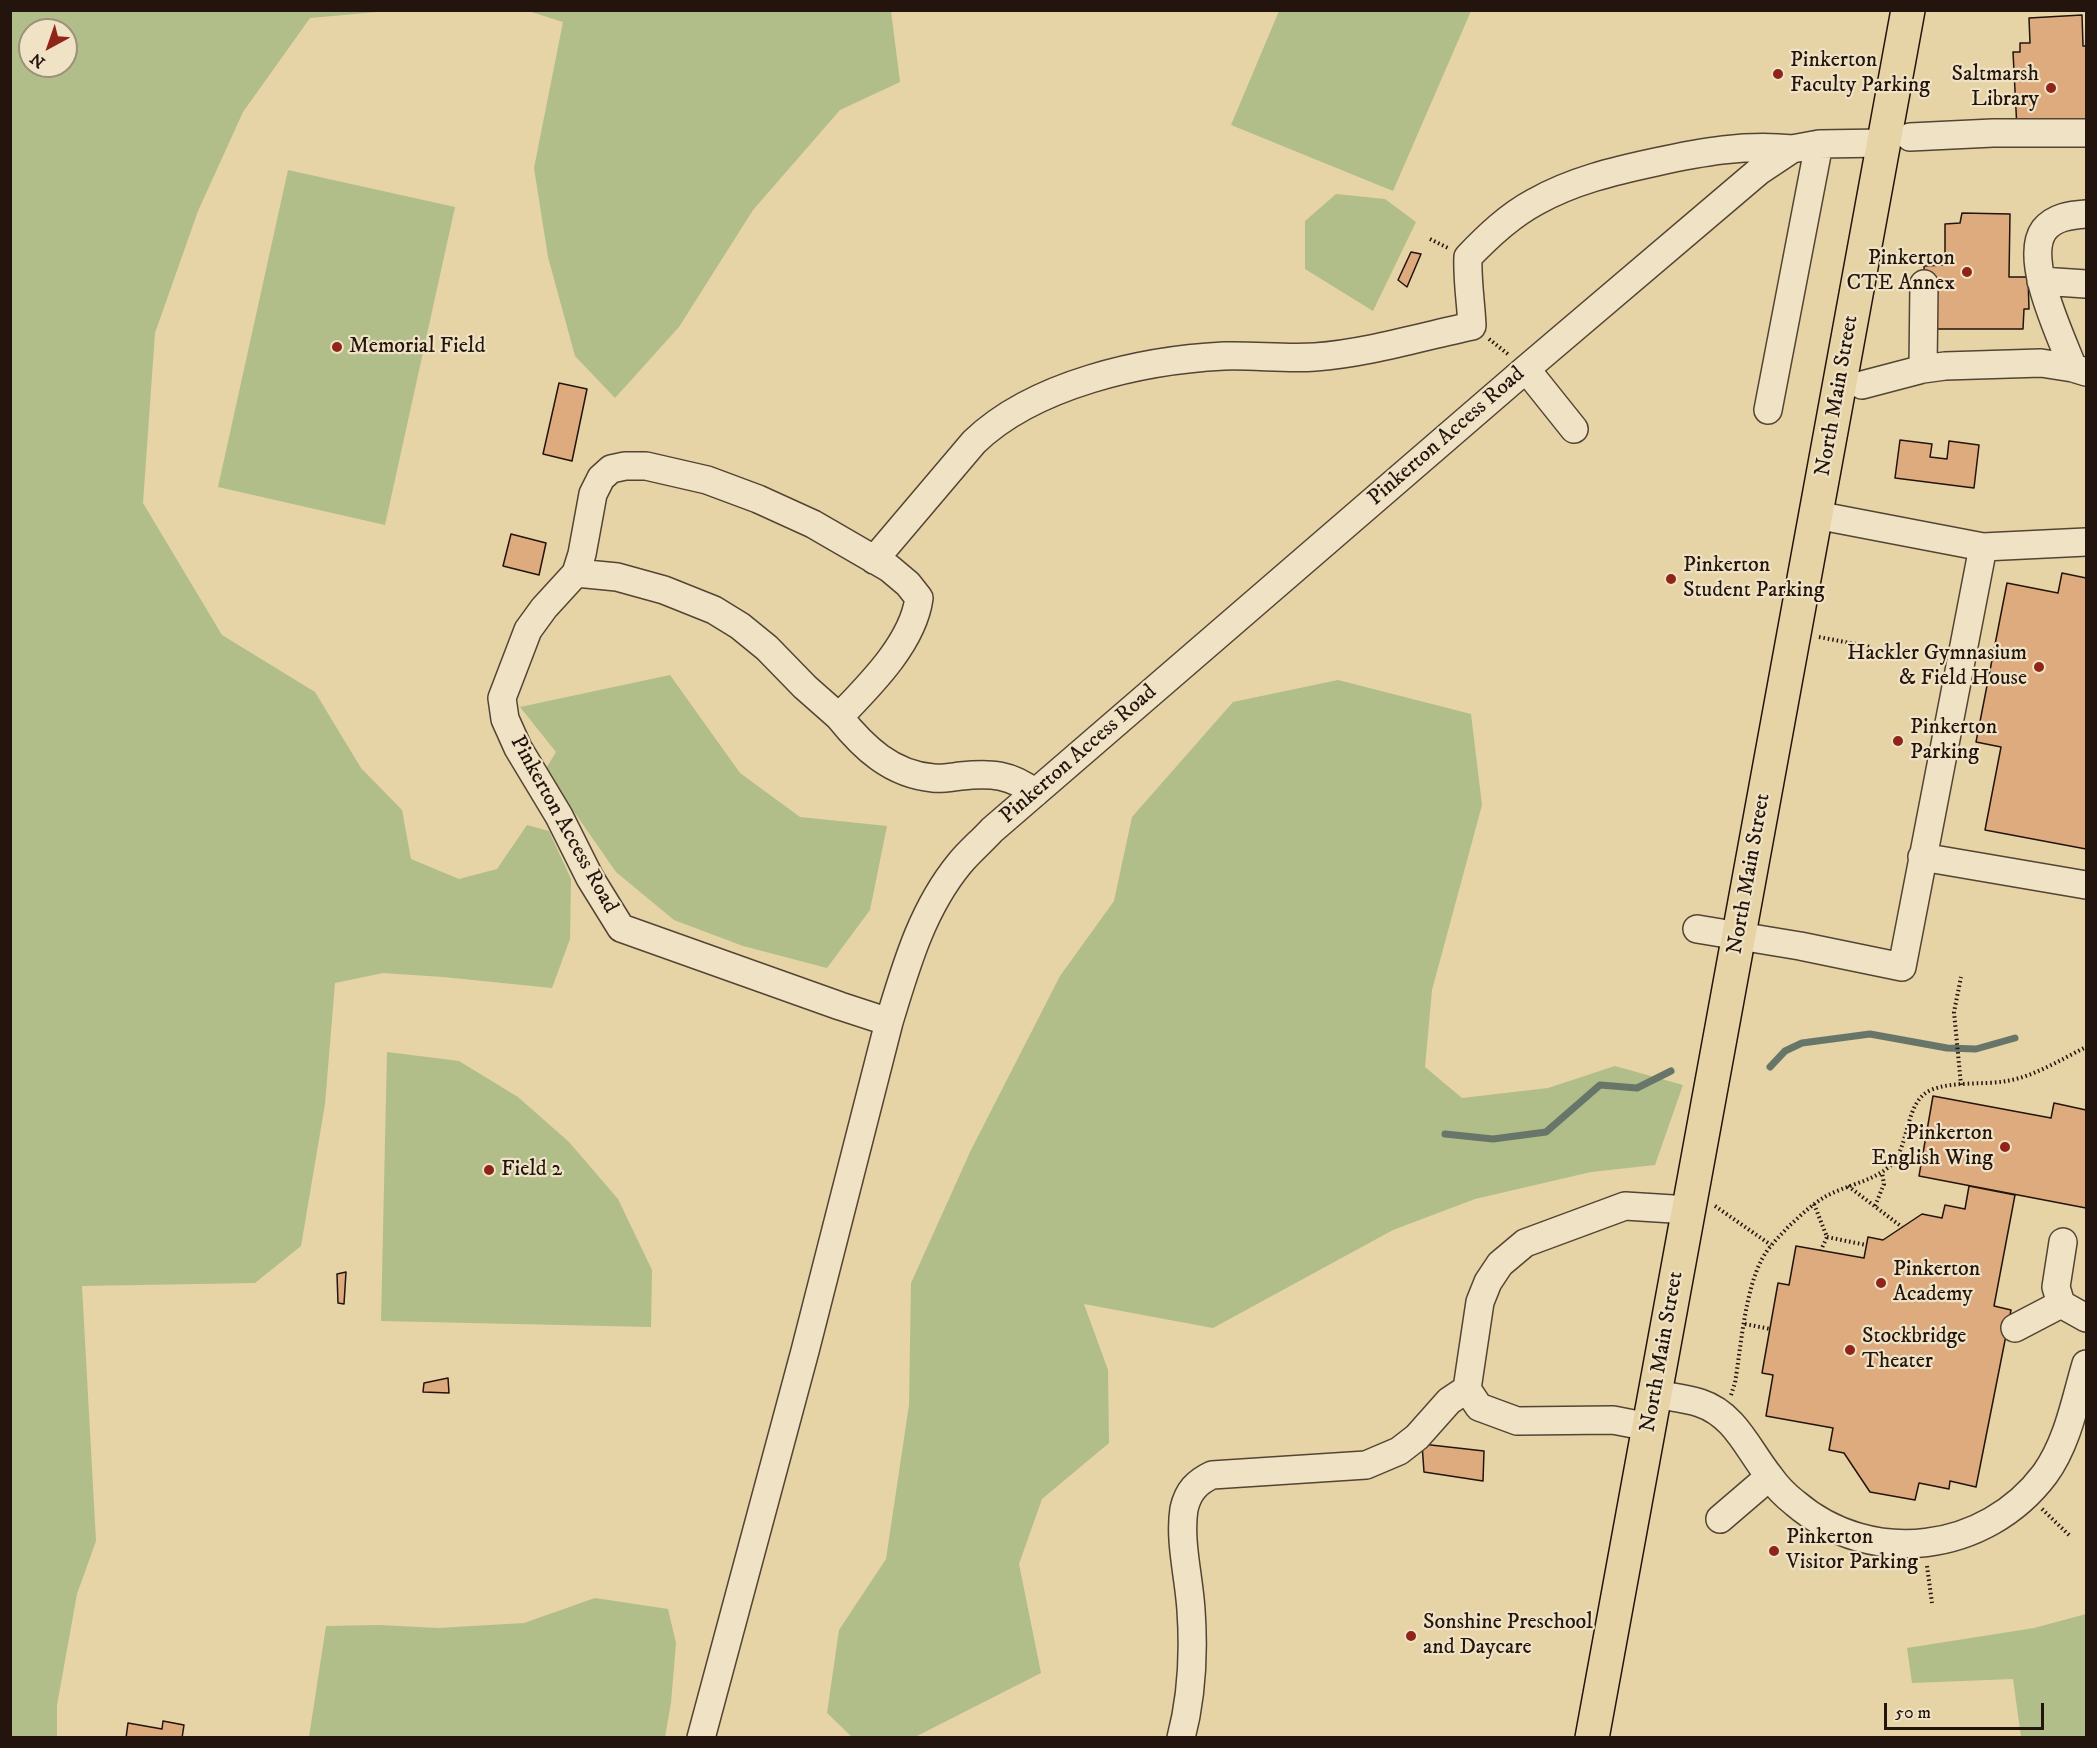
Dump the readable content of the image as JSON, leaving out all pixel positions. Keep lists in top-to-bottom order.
{
  "streets": {
    "main road": ["North Main Street"],
    "street": ["Pinkerton Access Road"]
  },
  "crossings": [
    ["North Main Street", "Pinkerton Access Road"]
  ],
  "places": [
    "Pinkerton Faculty Parking",
    "Saltmarsh Library",
    "Pinkerton CTE Annex",
    "Memorial Field",
    "Pinkerton Student Parking",
    "Hackler Gymnasium & Field House",
    "Pinkerton Parking",
    "Pinkerton English Wing",
    "Field 2",
    "Pinkerton Academy",
    "Stockbridge Theater",
    "Pinkerton Visitor Parking",
    "Sonshine Preschool and Daycare"
  ],
  "scale_bar": "50 m",
  "north": "bottom left"
}
